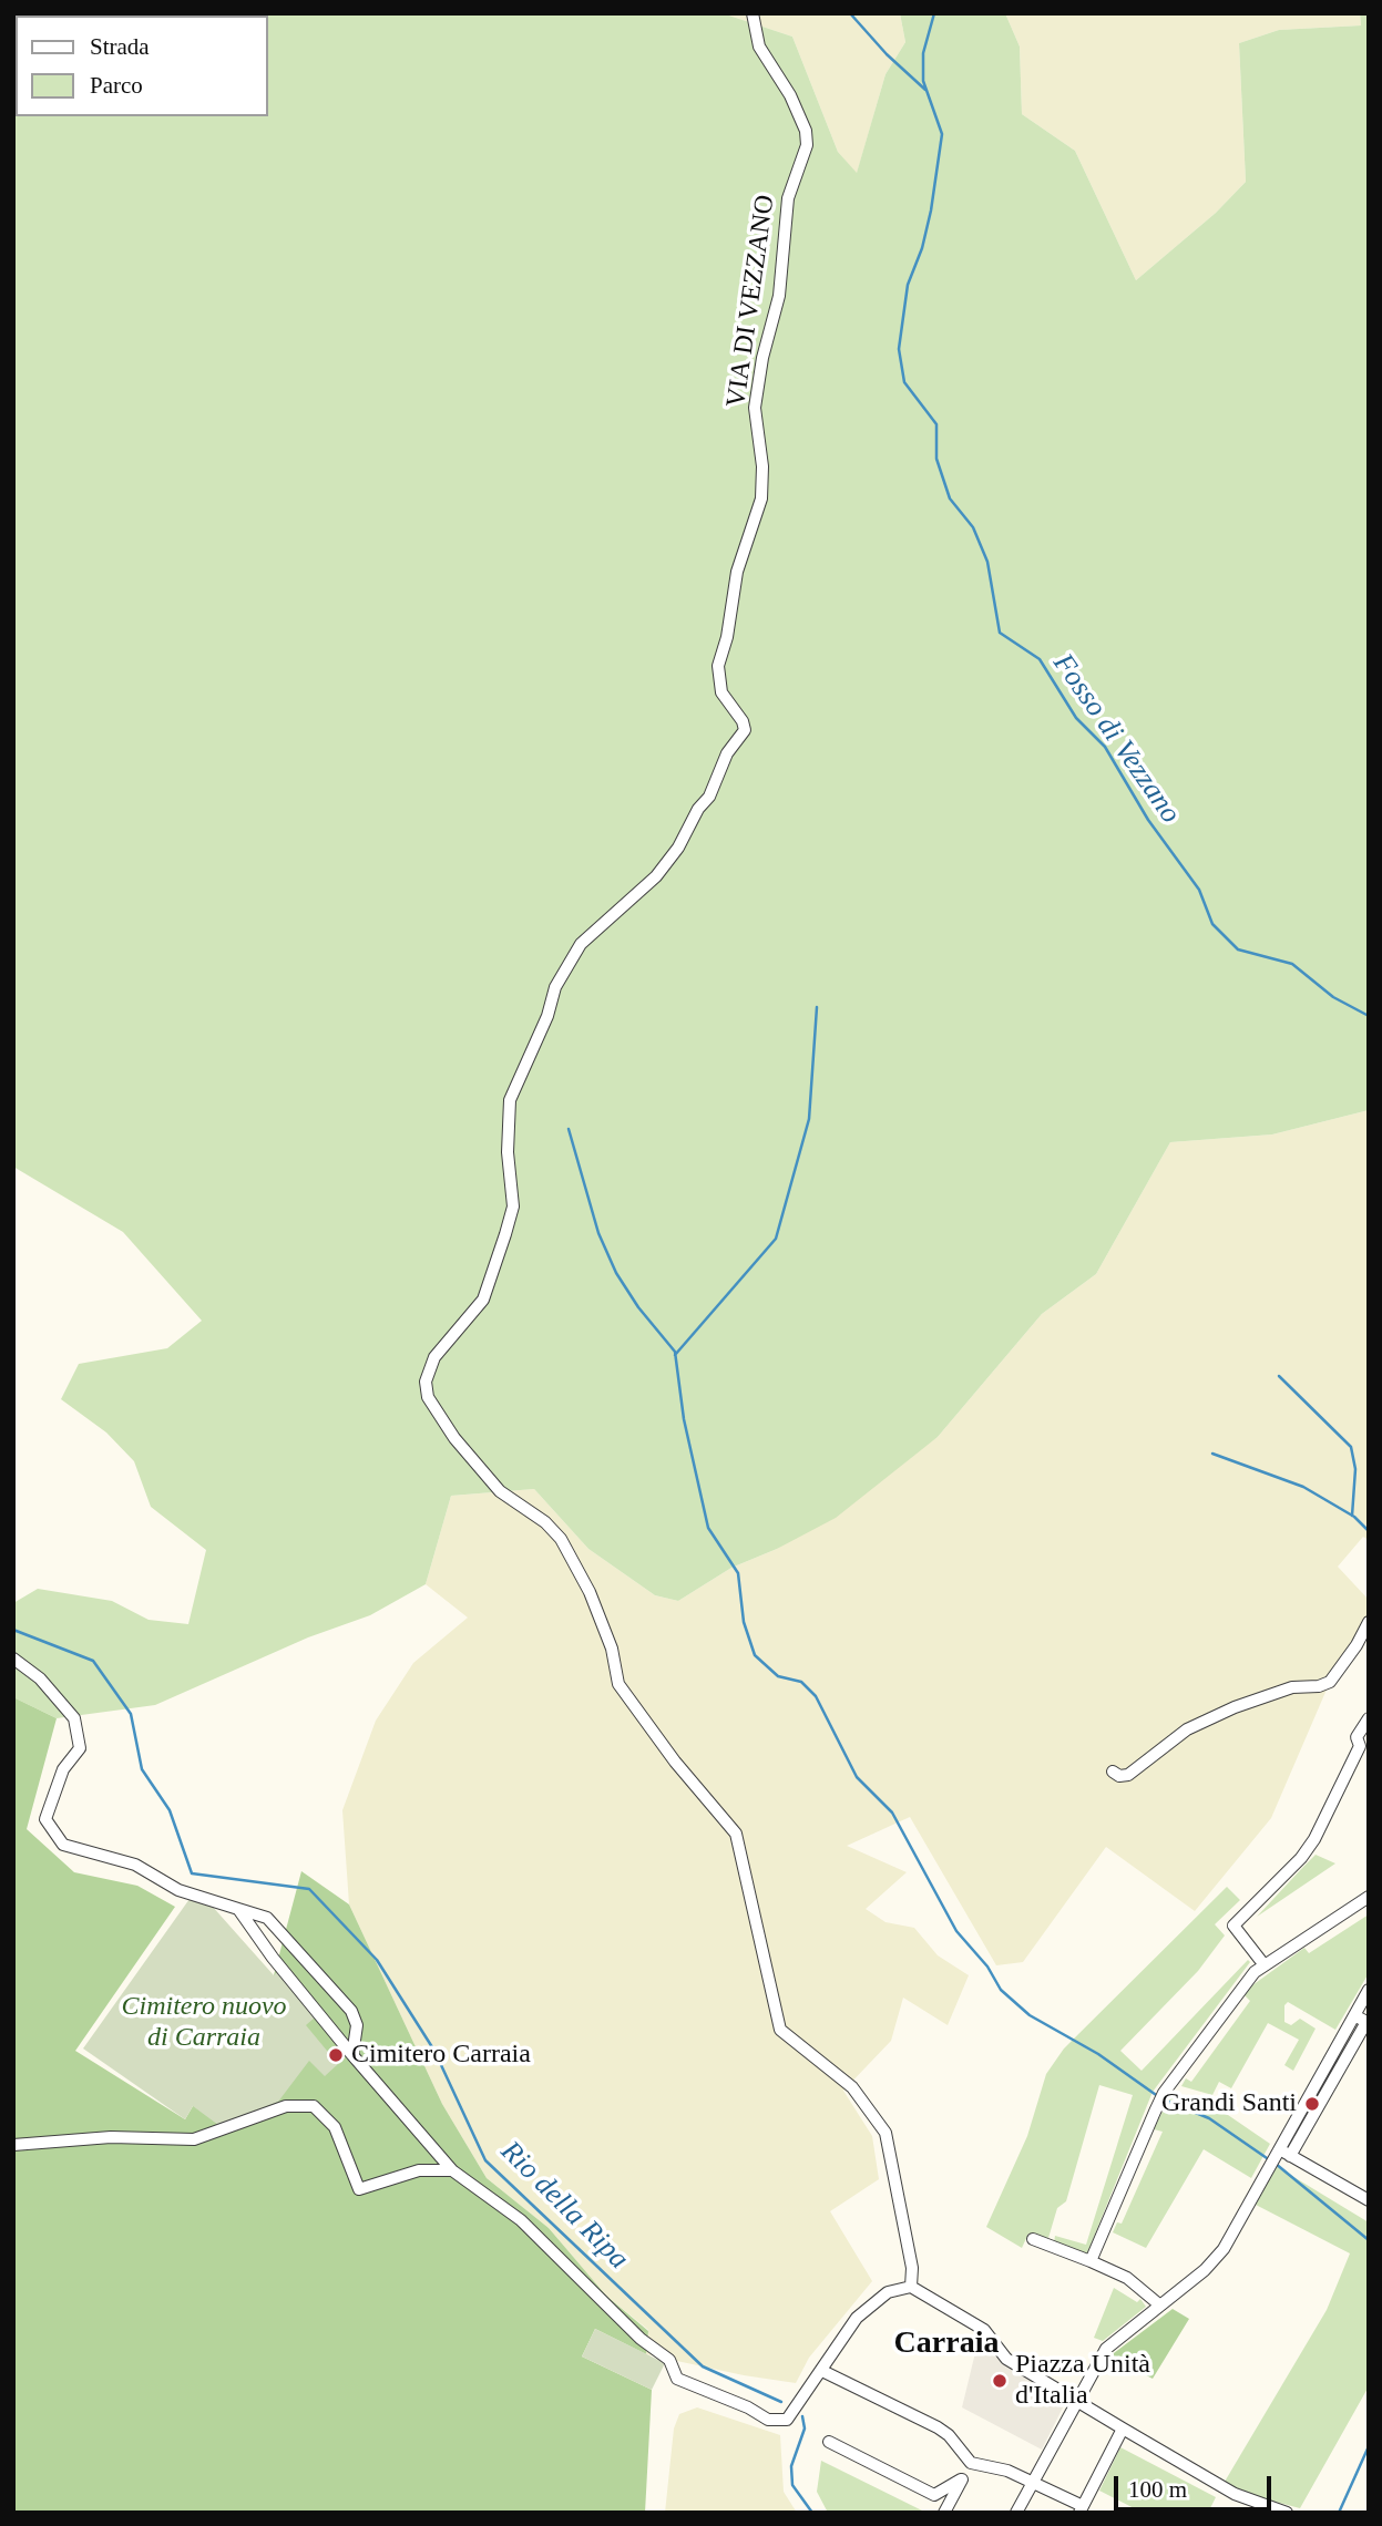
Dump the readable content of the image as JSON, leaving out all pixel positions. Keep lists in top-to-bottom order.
{
  "streets": {
    "street": ["VIA DI VEZZANO"]
  },
  "districts": ["Carraia"],
  "water": ["Fosso di Vezzano", "Rio della Ripa"],
  "parks": ["Cimitero nuovo di Carraia"],
  "places": ["Cimitero Carraia", "Grandi Santi", "Piazza Unità d'Italia"],
  "legend": ["Strada", "Parco"],
  "scale_bar": "100 m"
}
